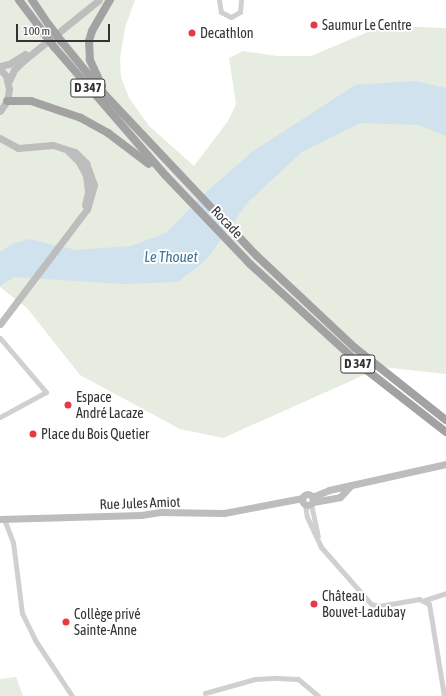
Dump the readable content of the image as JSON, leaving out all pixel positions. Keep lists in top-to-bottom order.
{
  "streets": {
    "highway": ["D 347", "Rocade"],
    "main road": ["Rue Jules Amiot"]
  },
  "water": ["Le Thouet"],
  "places": [
    "Saumur Le Centre",
    "Decathlon",
    "Espace André Lacaze",
    "Place du Bois Quetier",
    "Château Bouvet-Ladubay",
    "Collège privé Sainte-Anne"
  ],
  "scale_bar": "100 m"
}
